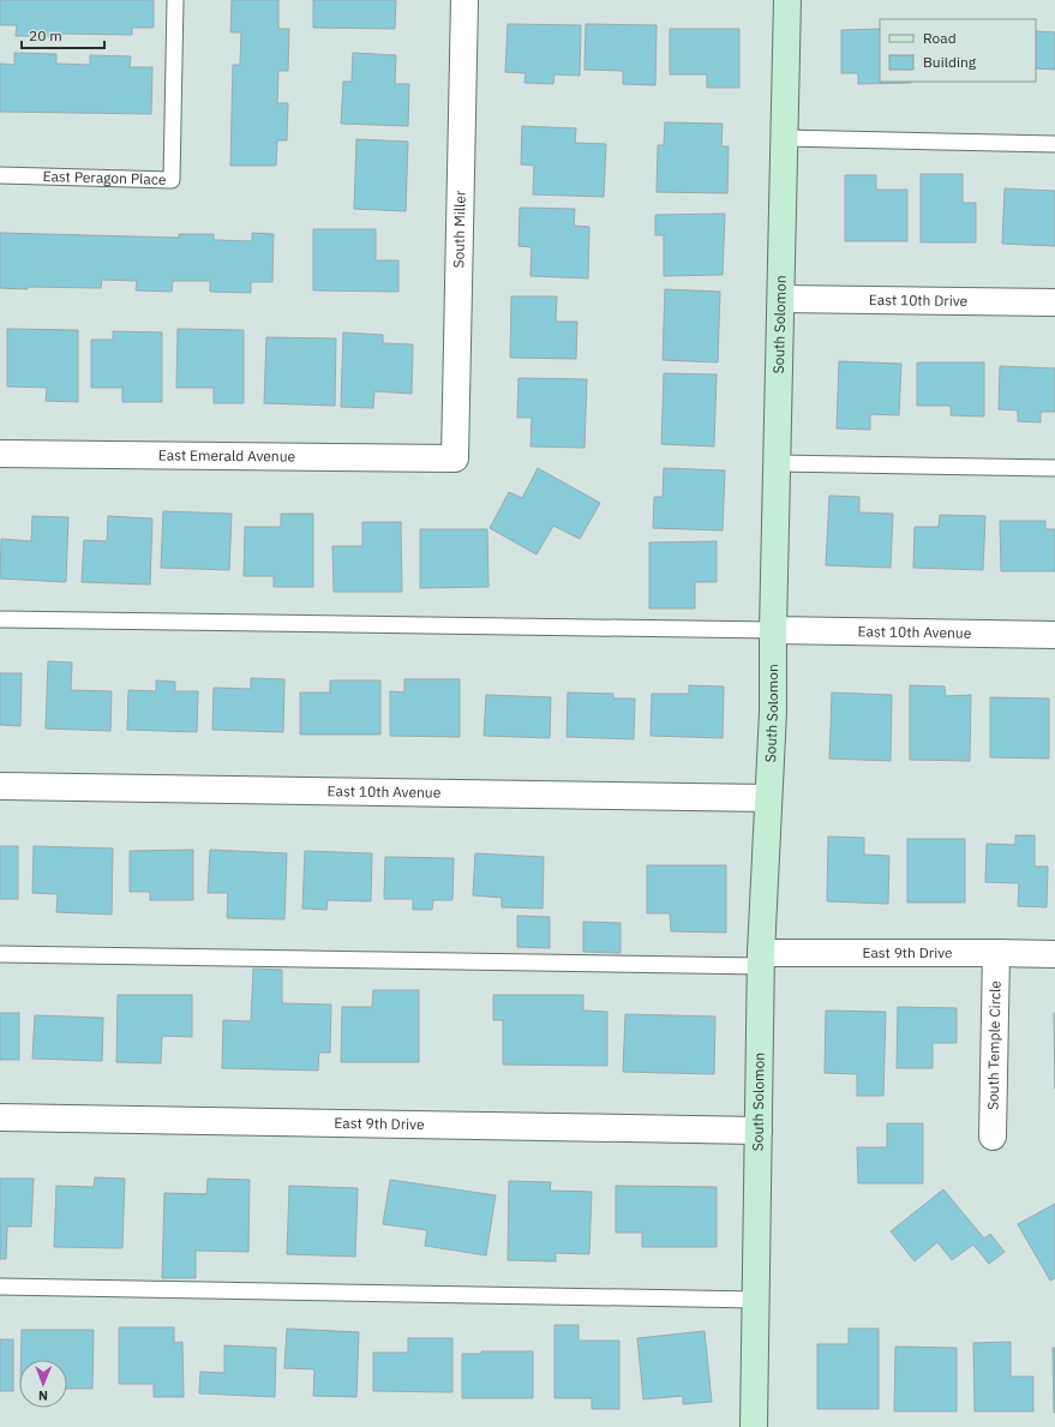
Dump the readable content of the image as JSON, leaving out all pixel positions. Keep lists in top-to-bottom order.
{
  "streets": {
    "street": [
      "South Miller",
      "East 10th Drive",
      "South Solomon",
      "East Emerald Avenue",
      "East 10th Avenue",
      "East 9th Drive",
      "South Temple Circle"
    ],
    "lane": ["East Peragon Place"]
  },
  "crossings": [
    ["South Miller", "East Emerald Avenue"],
    ["East 10th Drive", "South Solomon"],
    ["South Solomon", "East 10th Avenue"],
    ["South Solomon", "East 9th Drive"],
    ["East 9th Drive", "South Temple Circle"]
  ],
  "legend": ["Road", "Building"],
  "scale_bar": "20 m",
  "north": "bottom"
}
